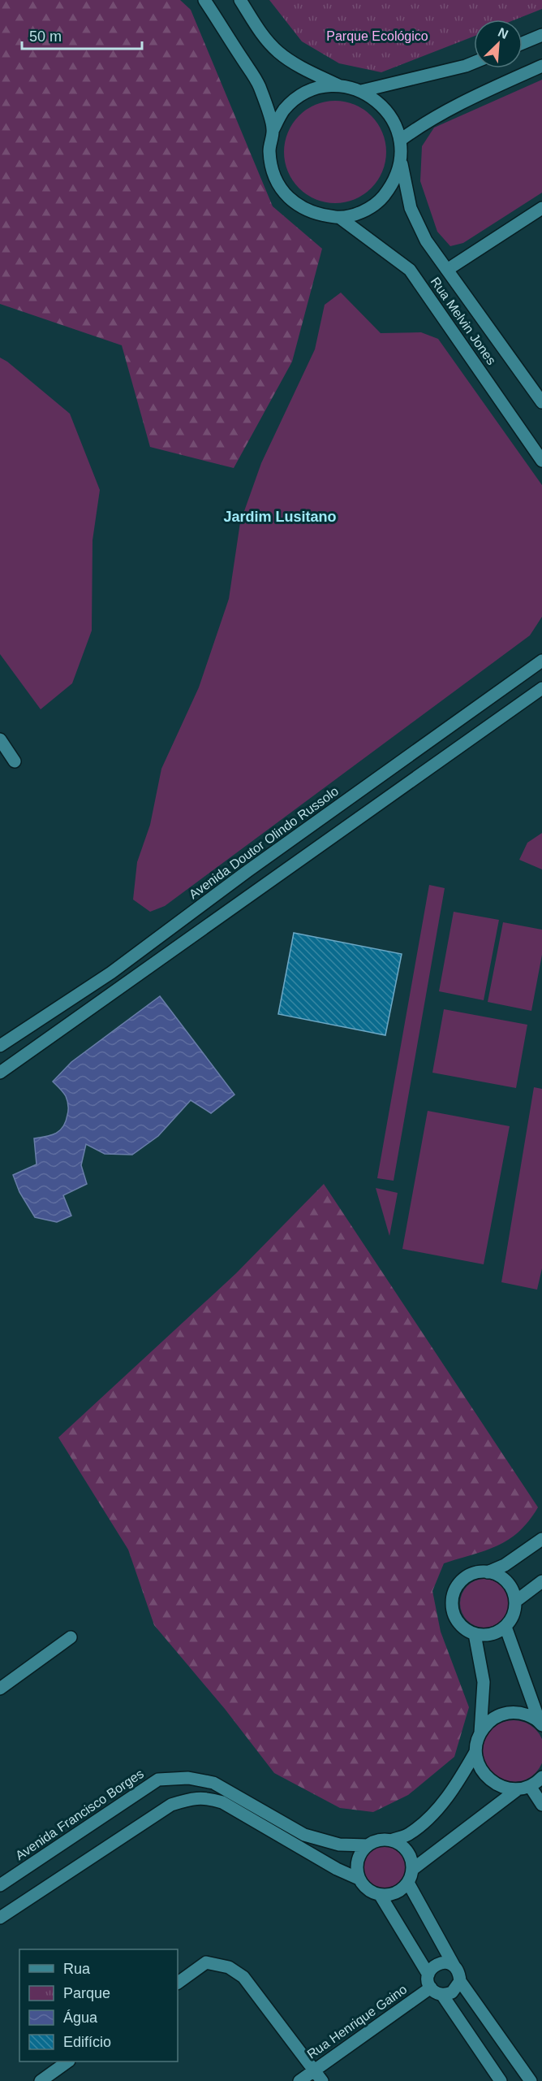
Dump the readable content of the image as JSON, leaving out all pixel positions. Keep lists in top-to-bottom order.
{
  "streets": {
    "street": [
      "Rua Melvin Jones",
      "Avenida Doutor Olindo Russolo",
      "Avenida Francisco Borges",
      "Rua Henrique Gaino"
    ]
  },
  "districts": ["Jardim Lusitano"],
  "parks": ["Parque Ecológico"],
  "legend": [
    "Rua",
    "Parque",
    "Água",
    "Edifício"
  ],
  "scale_bar": "50 m",
  "north": "top right"
}
